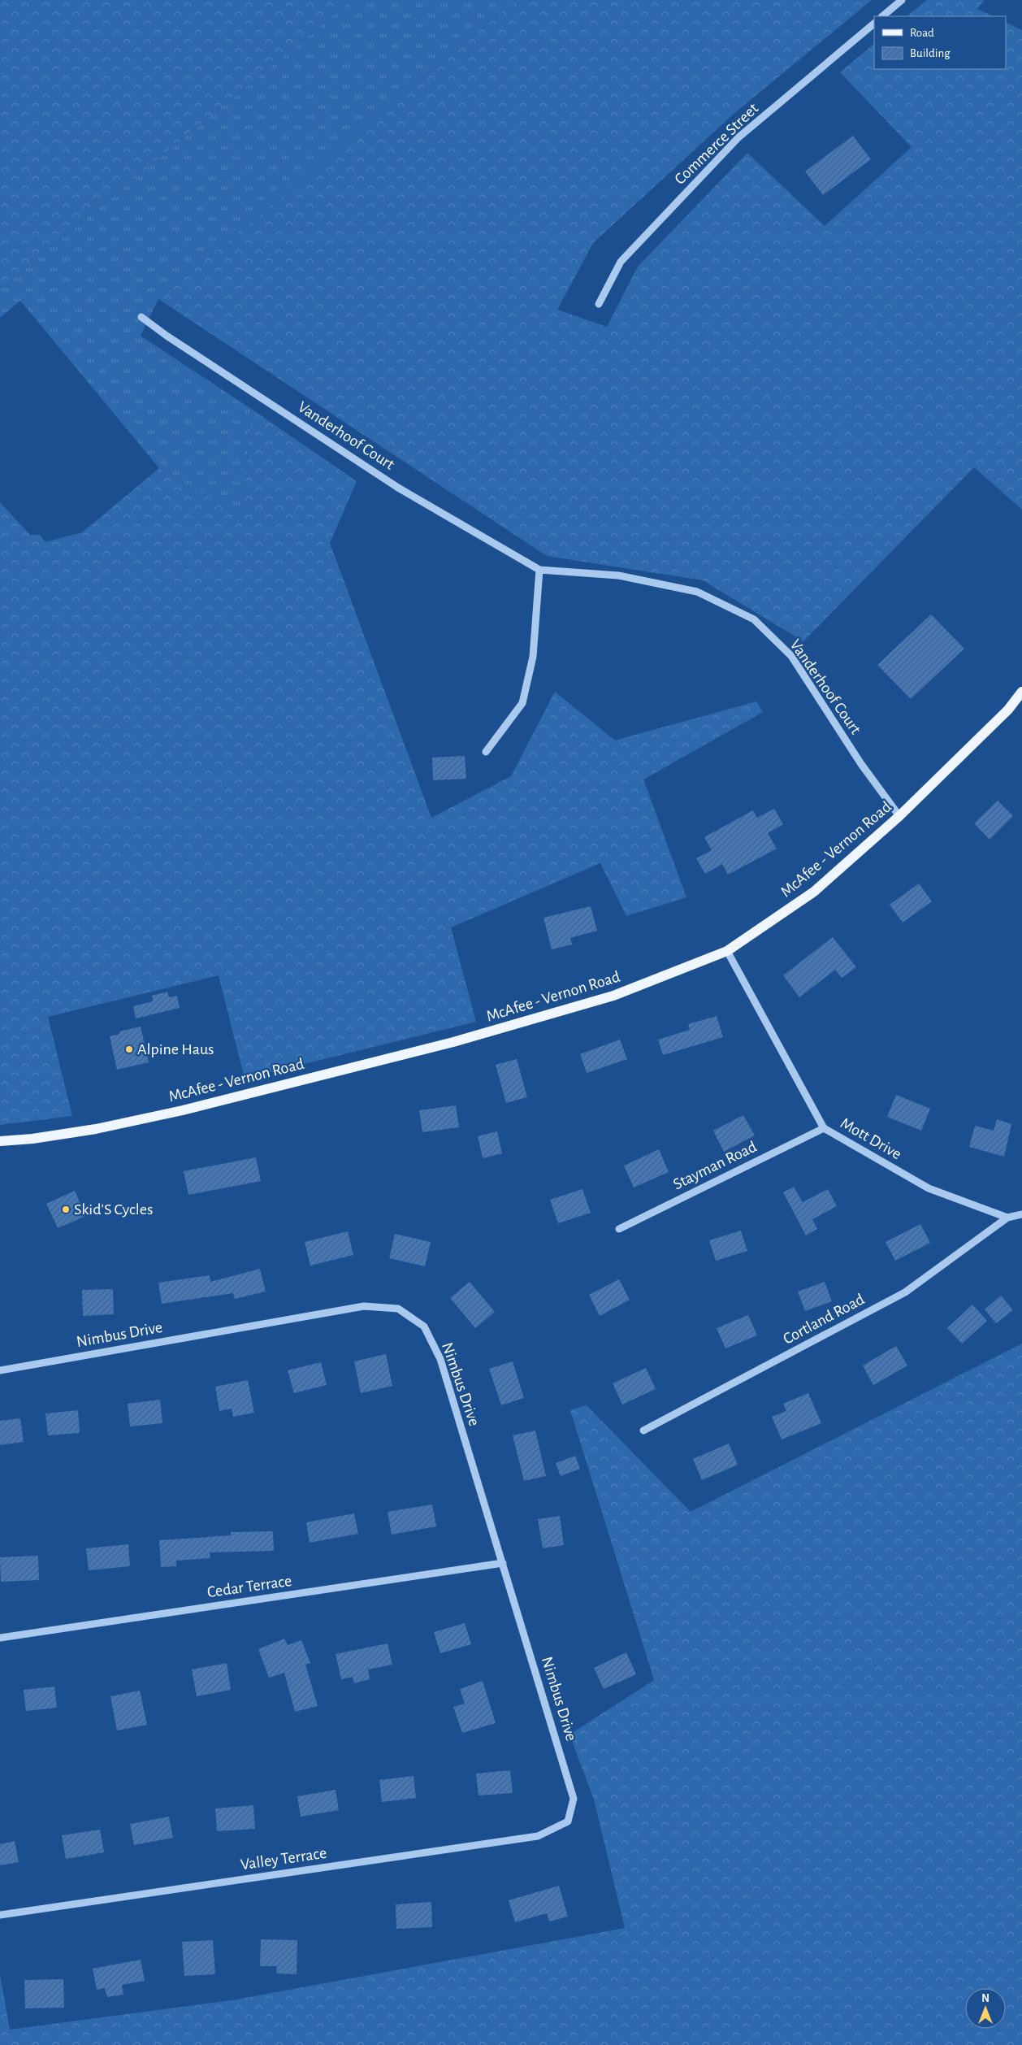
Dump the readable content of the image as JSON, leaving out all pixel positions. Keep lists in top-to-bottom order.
{
  "streets": {
    "main road": ["McAfee - Vernon Road"],
    "street": [
      "Commerce Street",
      "Vanderhoof Court",
      "Mott Drive",
      "Stayman Road",
      "Cortland Road",
      "Nimbus Drive",
      "Cedar Terrace",
      "Valley Terrace"
    ]
  },
  "crossings": [
    ["Vanderhoof Court", "McAfee - Vernon Road"],
    ["McAfee - Vernon Road", "Mott Drive"],
    ["Mott Drive", "Stayman Road"],
    ["Mott Drive", "Cortland Road"],
    ["Nimbus Drive", "Cedar Terrace"],
    ["Nimbus Drive", "Valley Terrace"]
  ],
  "places": ["Alpine Haus", "Skid'S Cycles"],
  "legend": ["Road", "Building"],
  "north": "top"
}
